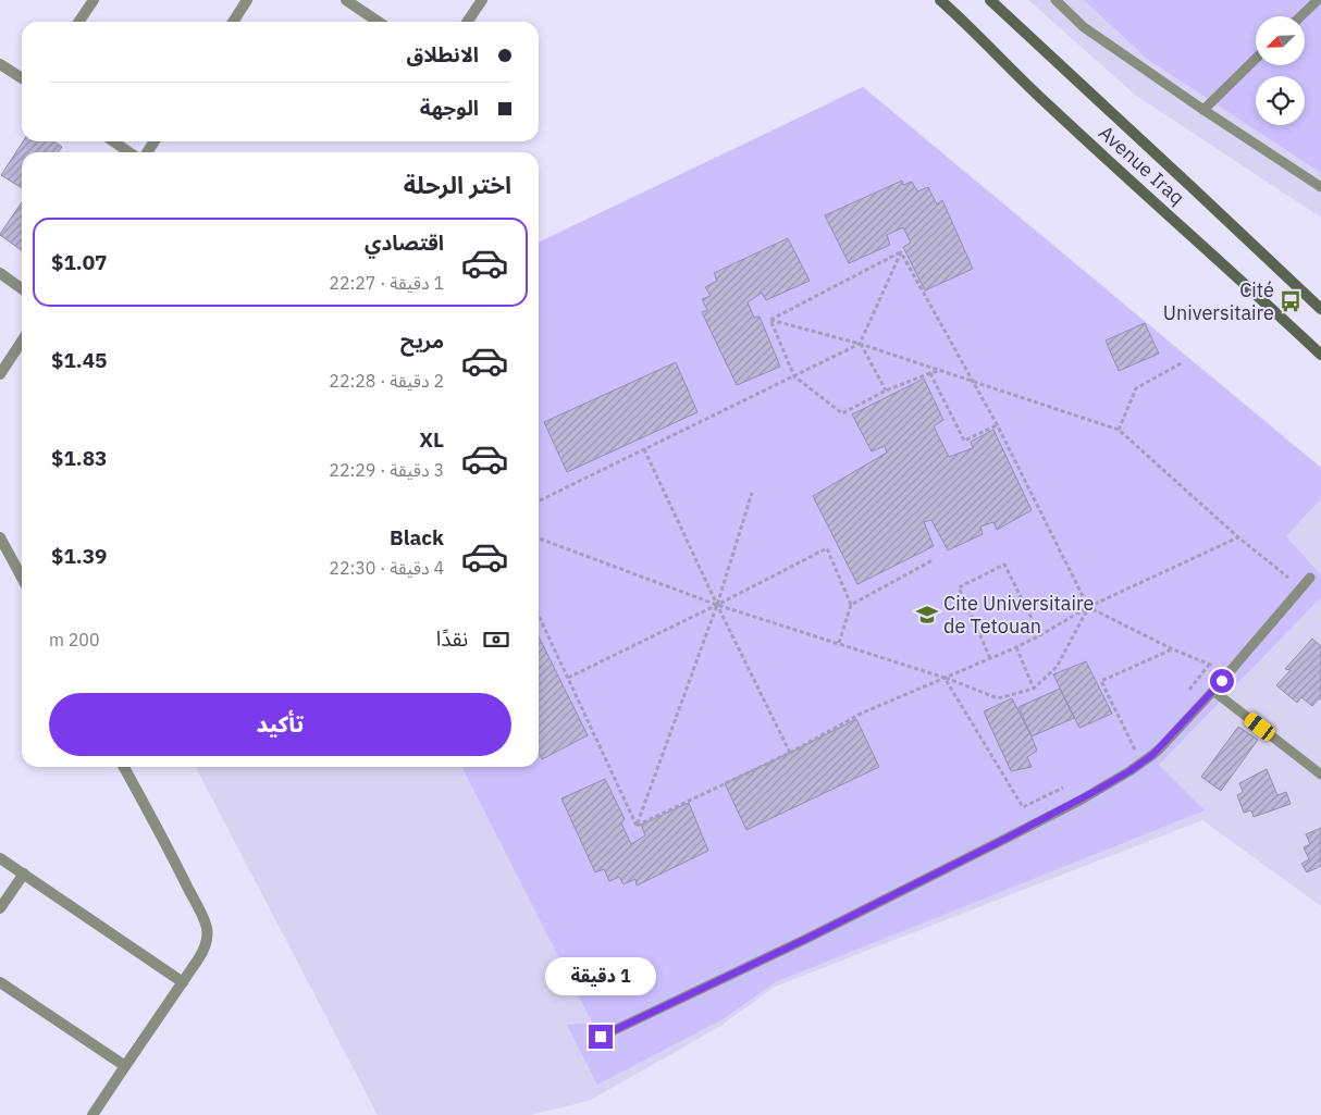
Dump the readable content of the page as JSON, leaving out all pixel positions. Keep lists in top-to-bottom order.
{
  "streets": {
    "street": ["Avenue Iraq"]
  },
  "places": {
    "bus stop": ["Cité Universitaire"],
    "school or university": ["Cite Universitaire de Tetouan"]
  },
  "north": "bottom left",
  "page": {
    "banner": ["الانطلاق", "الوجهة"],
    "heading": "اختر الرحلة",
    "list": [
      {
        "name": "اقتصادي",
        "note": "1 دقيقة · 22:27",
        "value": "$1.07"
      },
      {
        "name": "مريح",
        "note": "2 دقيقة · 22:28",
        "value": "$1.45"
      },
      {
        "name": "XL",
        "note": "3 دقيقة · 22:29",
        "value": "$1.83"
      },
      {
        "name": "Black",
        "note": "4 دقيقة · 22:30",
        "value": "$1.39"
      }
    ],
    "pay": ["نقدًا", "200 m"],
    "buttons": "تأكيد",
    "bubble": "1 دقيقة"
  }
}
